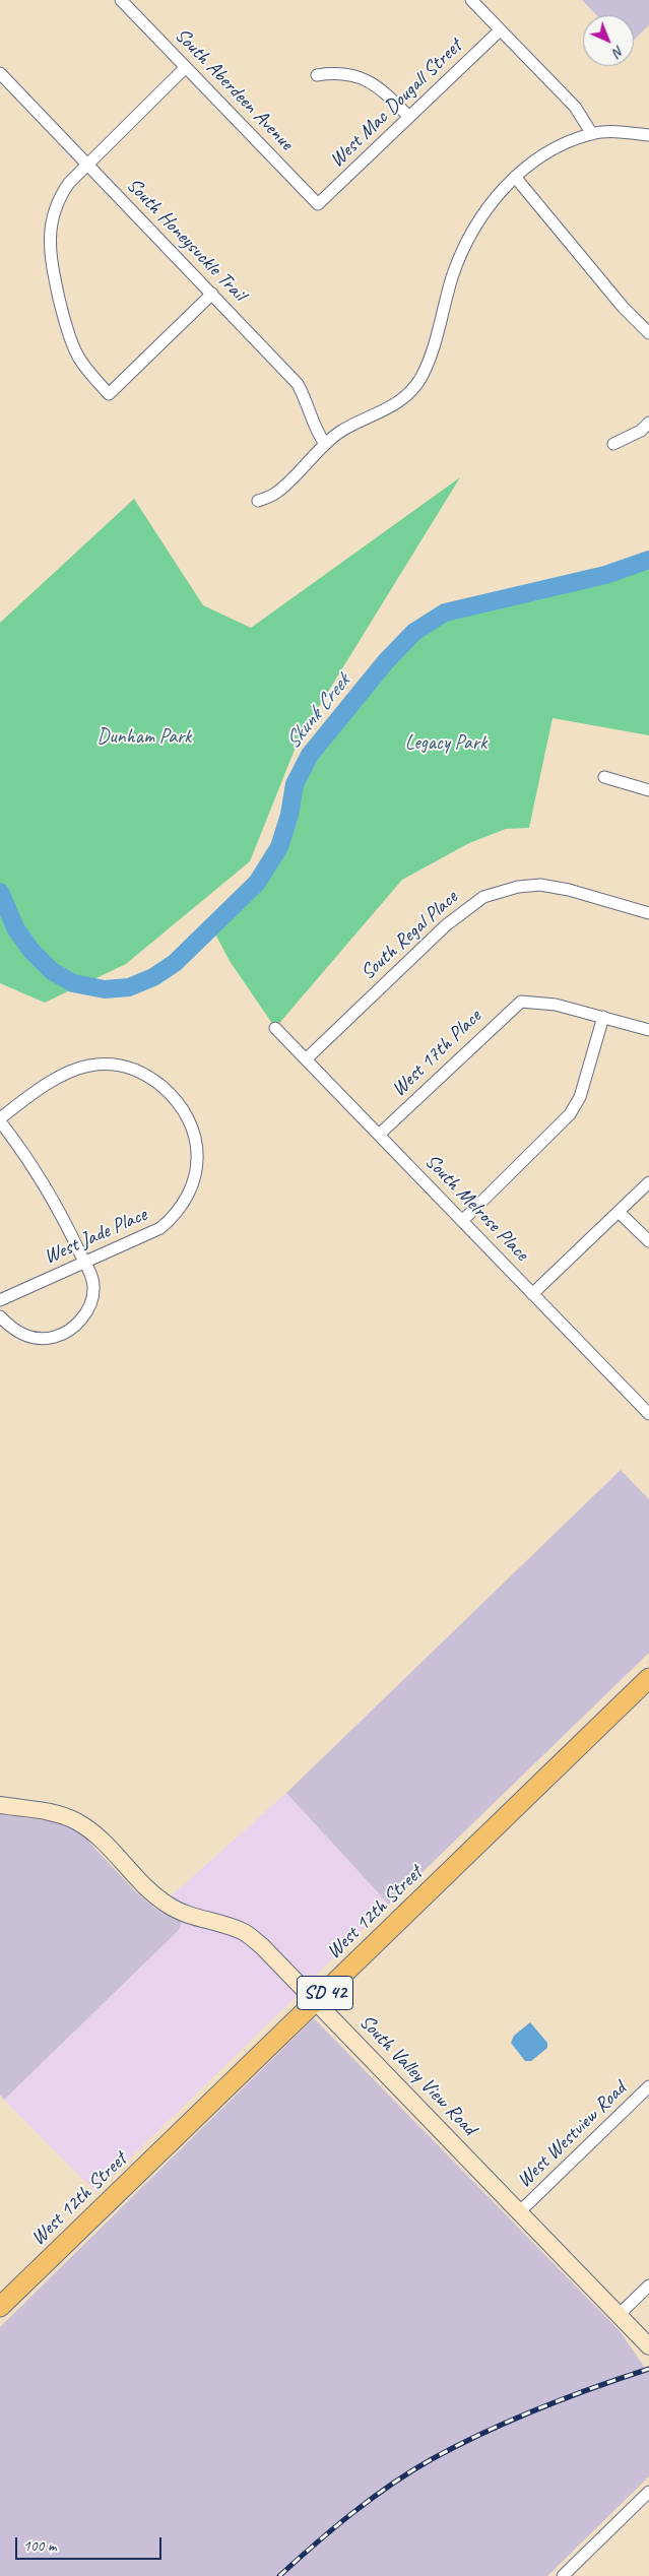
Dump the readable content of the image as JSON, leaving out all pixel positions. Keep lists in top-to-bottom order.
{
  "streets": {
    "main road": ["West 12th Street", "SD 42"],
    "street": [
      "South Aberdeen Avenue",
      "West Mac Dougall Street",
      "South Honeysuckle Trail",
      "South Regal Place",
      "West 17th Place",
      "South Melrose Place",
      "West Jade Place",
      "South Valley View Road",
      "West Westview Road"
    ]
  },
  "crossings": [
    ["South Aberdeen Avenue", "West Mac Dougall Street"],
    ["South Regal Place", "South Melrose Place"],
    ["West 17th Place", "South Melrose Place"],
    ["West 12th Street", "South Valley View Road"],
    ["South Valley View Road", "West Westview Road"]
  ],
  "water": ["Skunk Creek"],
  "parks": ["Dunham Park", "Legacy Park"],
  "scale_bar": "100 m",
  "north": "bottom right"
}
